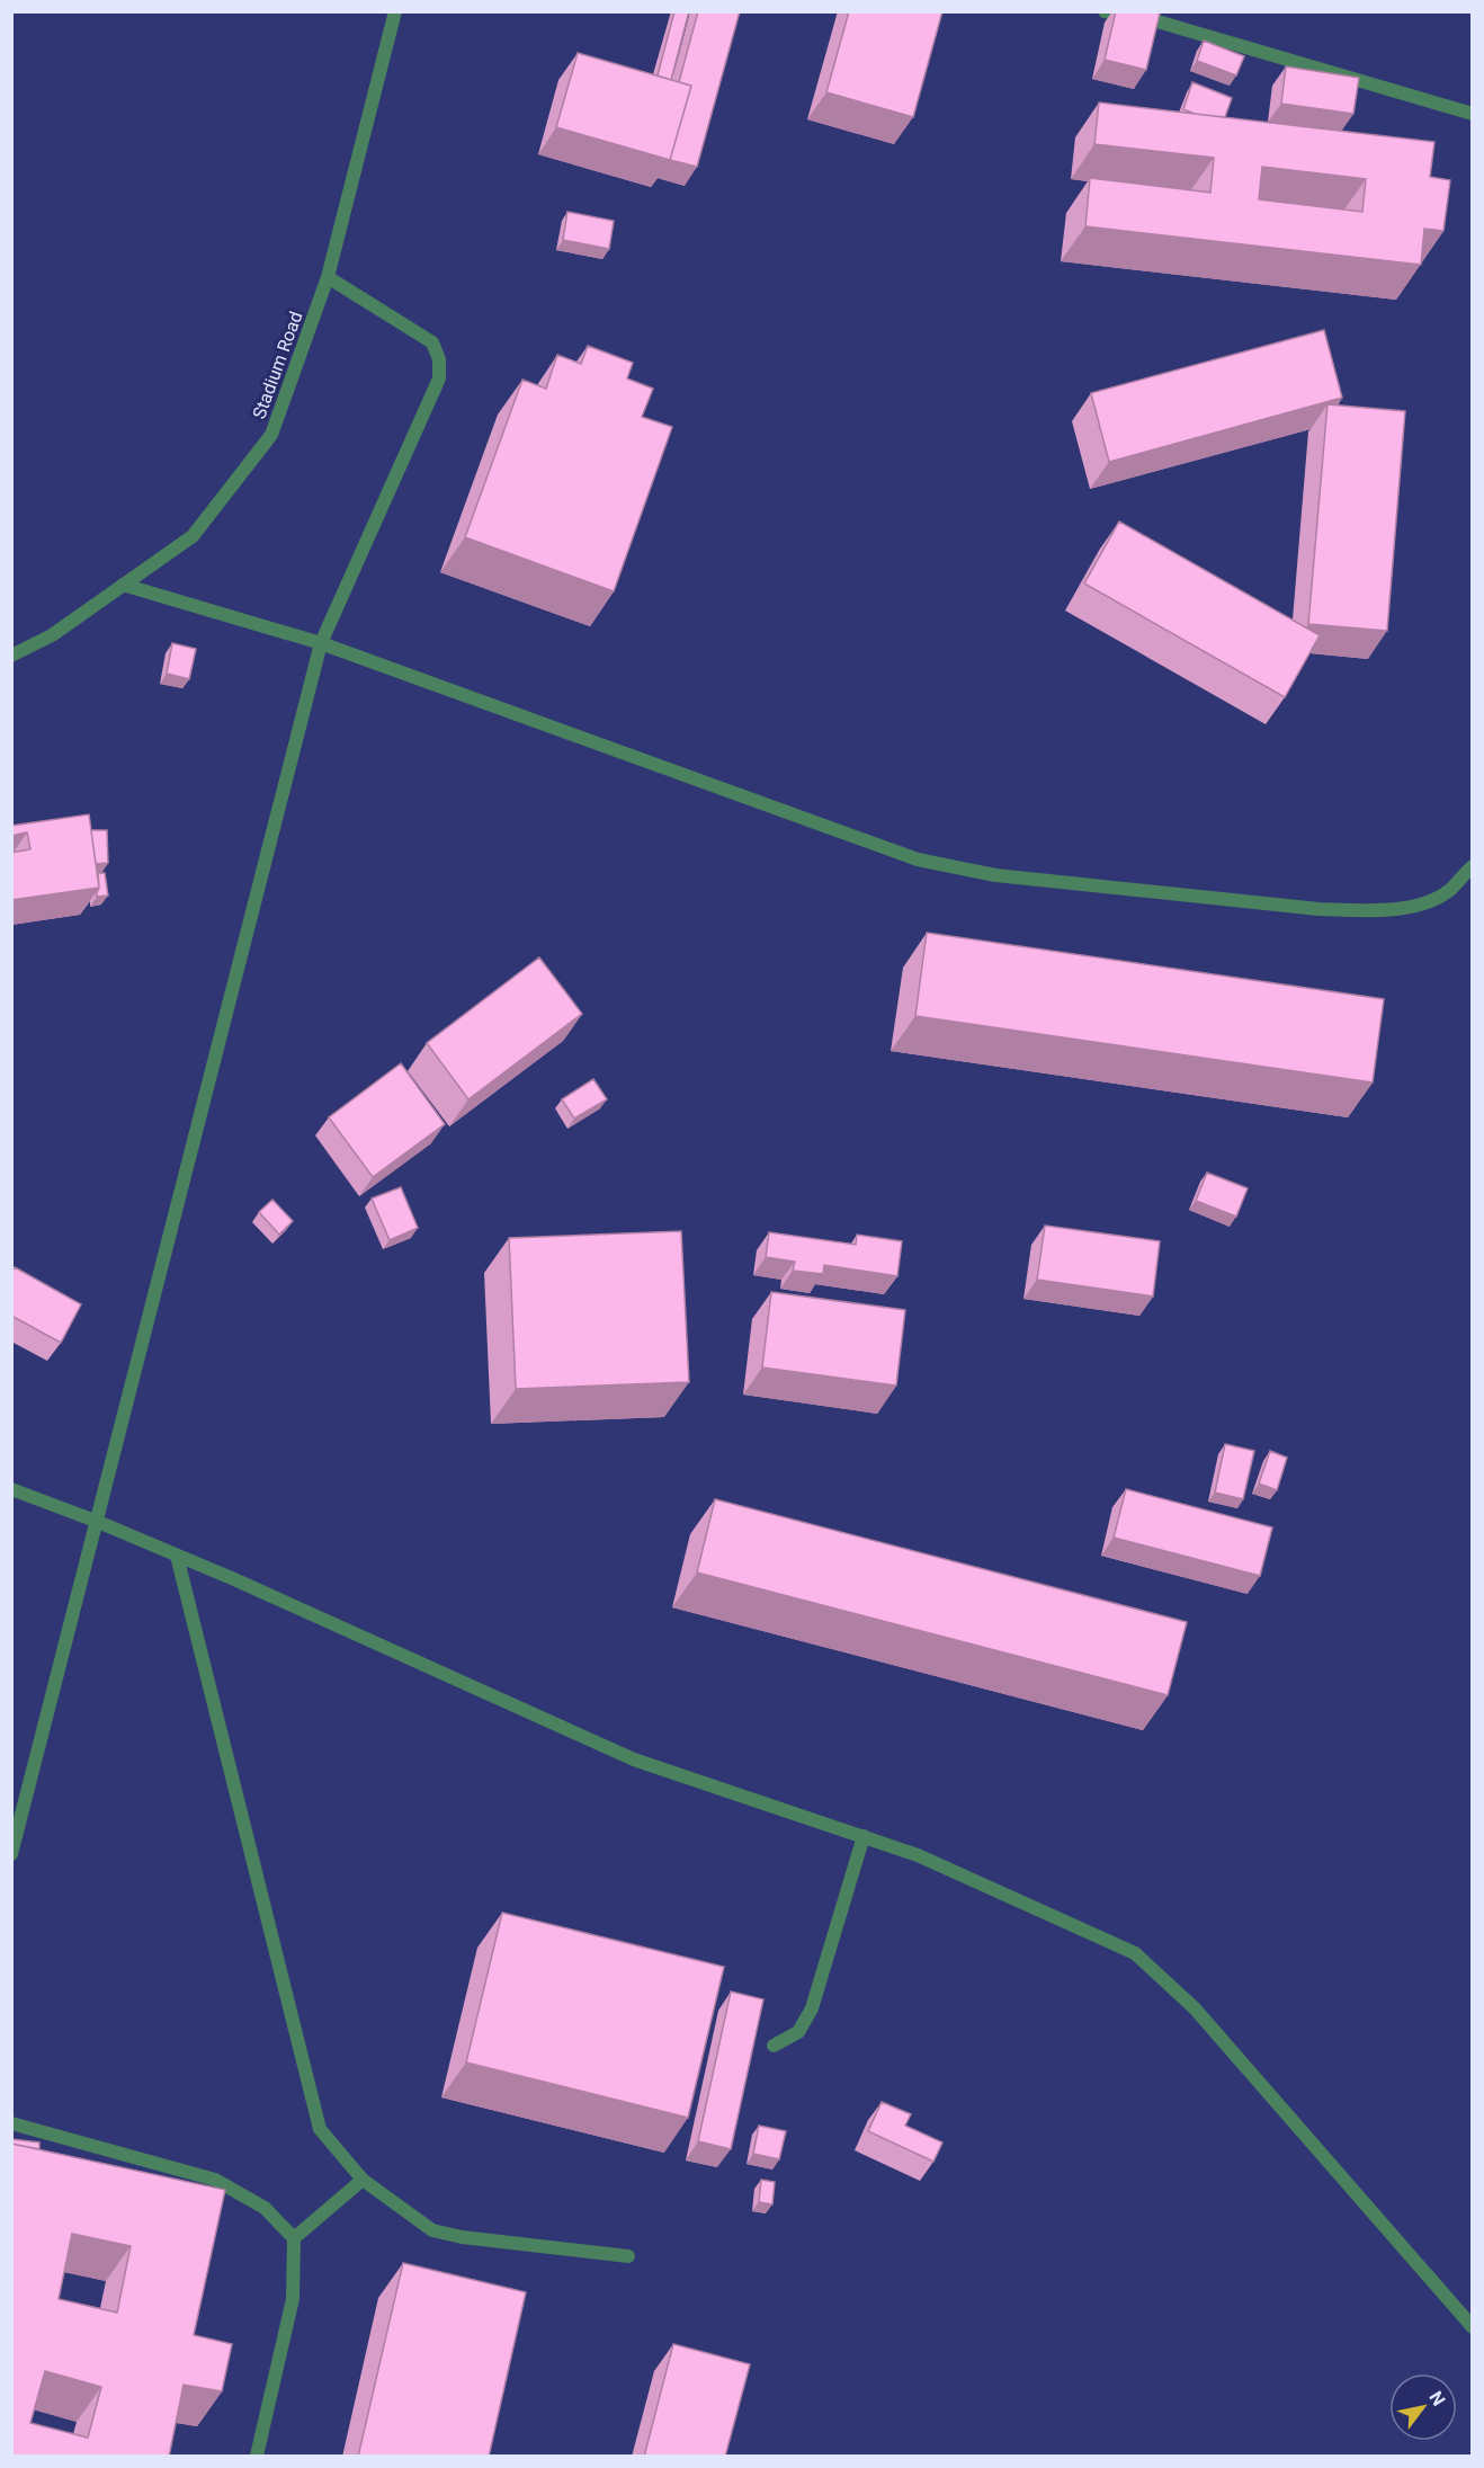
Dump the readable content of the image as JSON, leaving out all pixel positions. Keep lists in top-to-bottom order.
{
  "streets": {
    "street": ["Stadium Road"]
  },
  "north": "top right"
}
